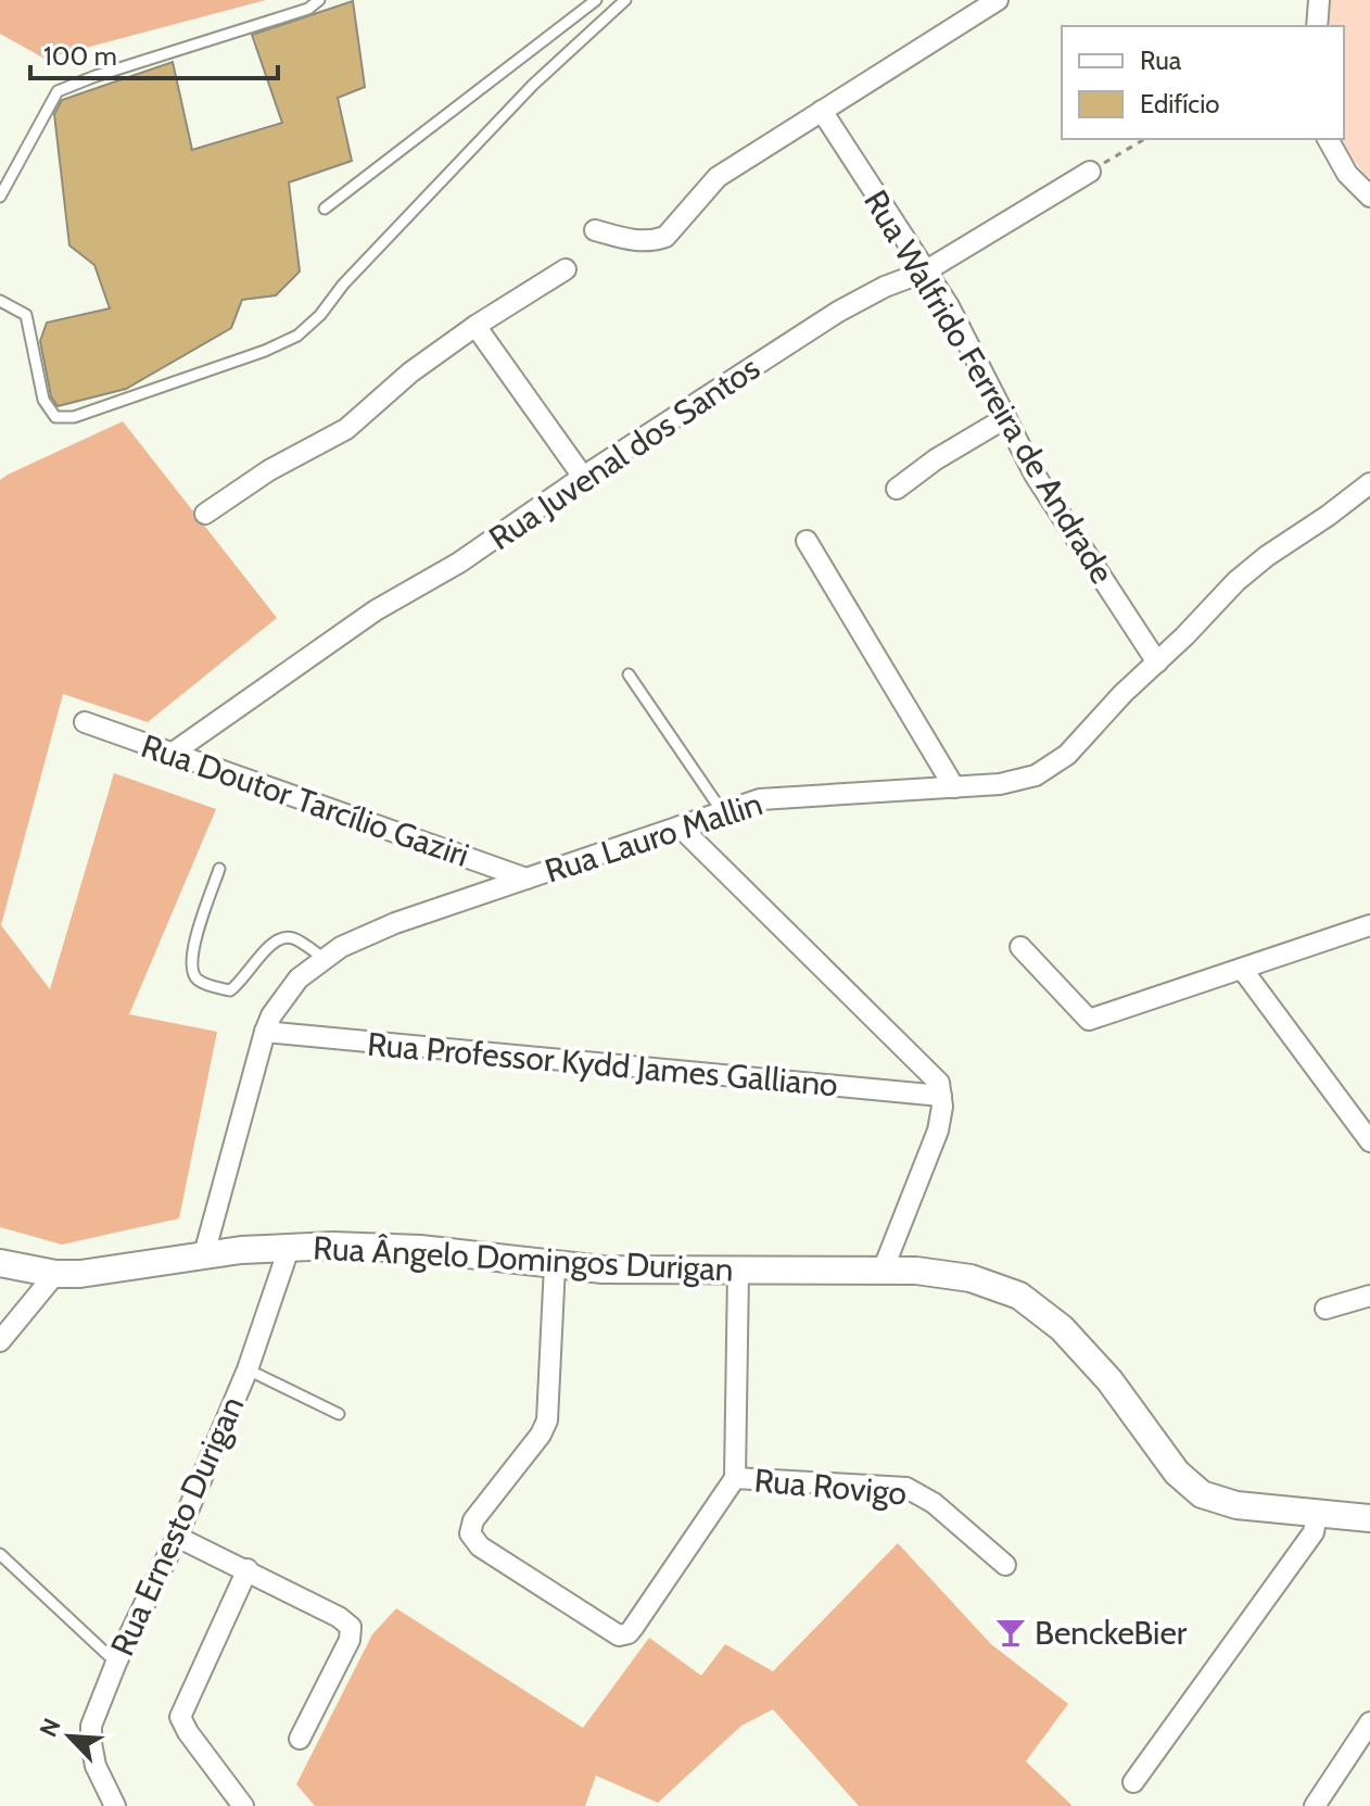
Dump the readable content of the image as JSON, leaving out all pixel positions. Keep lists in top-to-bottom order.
{
  "streets": {
    "street": [
      "Rua Walfrido Ferreira de Andrade",
      "Rua Juvenal dos Santos",
      "Rua Doutor Tarcílio Gaziri",
      "Rua Lauro Mallin",
      "Rua Professor Kydd James Galliano",
      "Rua Ângelo Domingos Durigan",
      "Rua Rovigo",
      "Rua Ernesto Durigan"
    ]
  },
  "crossings": [
    ["Rua Walfrido Ferreira de Andrade", "Rua Juvenal dos Santos"],
    ["Rua Walfrido Ferreira de Andrade", "Rua Lauro Mallin"],
    ["Rua Juvenal dos Santos", "Rua Doutor Tarcílio Gaziri"],
    ["Rua Doutor Tarcílio Gaziri", "Rua Lauro Mallin"],
    ["Rua Lauro Mallin", "Rua Professor Kydd James Galliano"],
    ["Rua Lauro Mallin", "Rua Ângelo Domingos Durigan"],
    ["Rua Ângelo Domingos Durigan", "Rua Ernesto Durigan"]
  ],
  "places": {
    "bar": ["BenckeBier"]
  },
  "legend": ["Rua", "Edifício"],
  "scale_bar": "100 m",
  "north": "top left"
}
